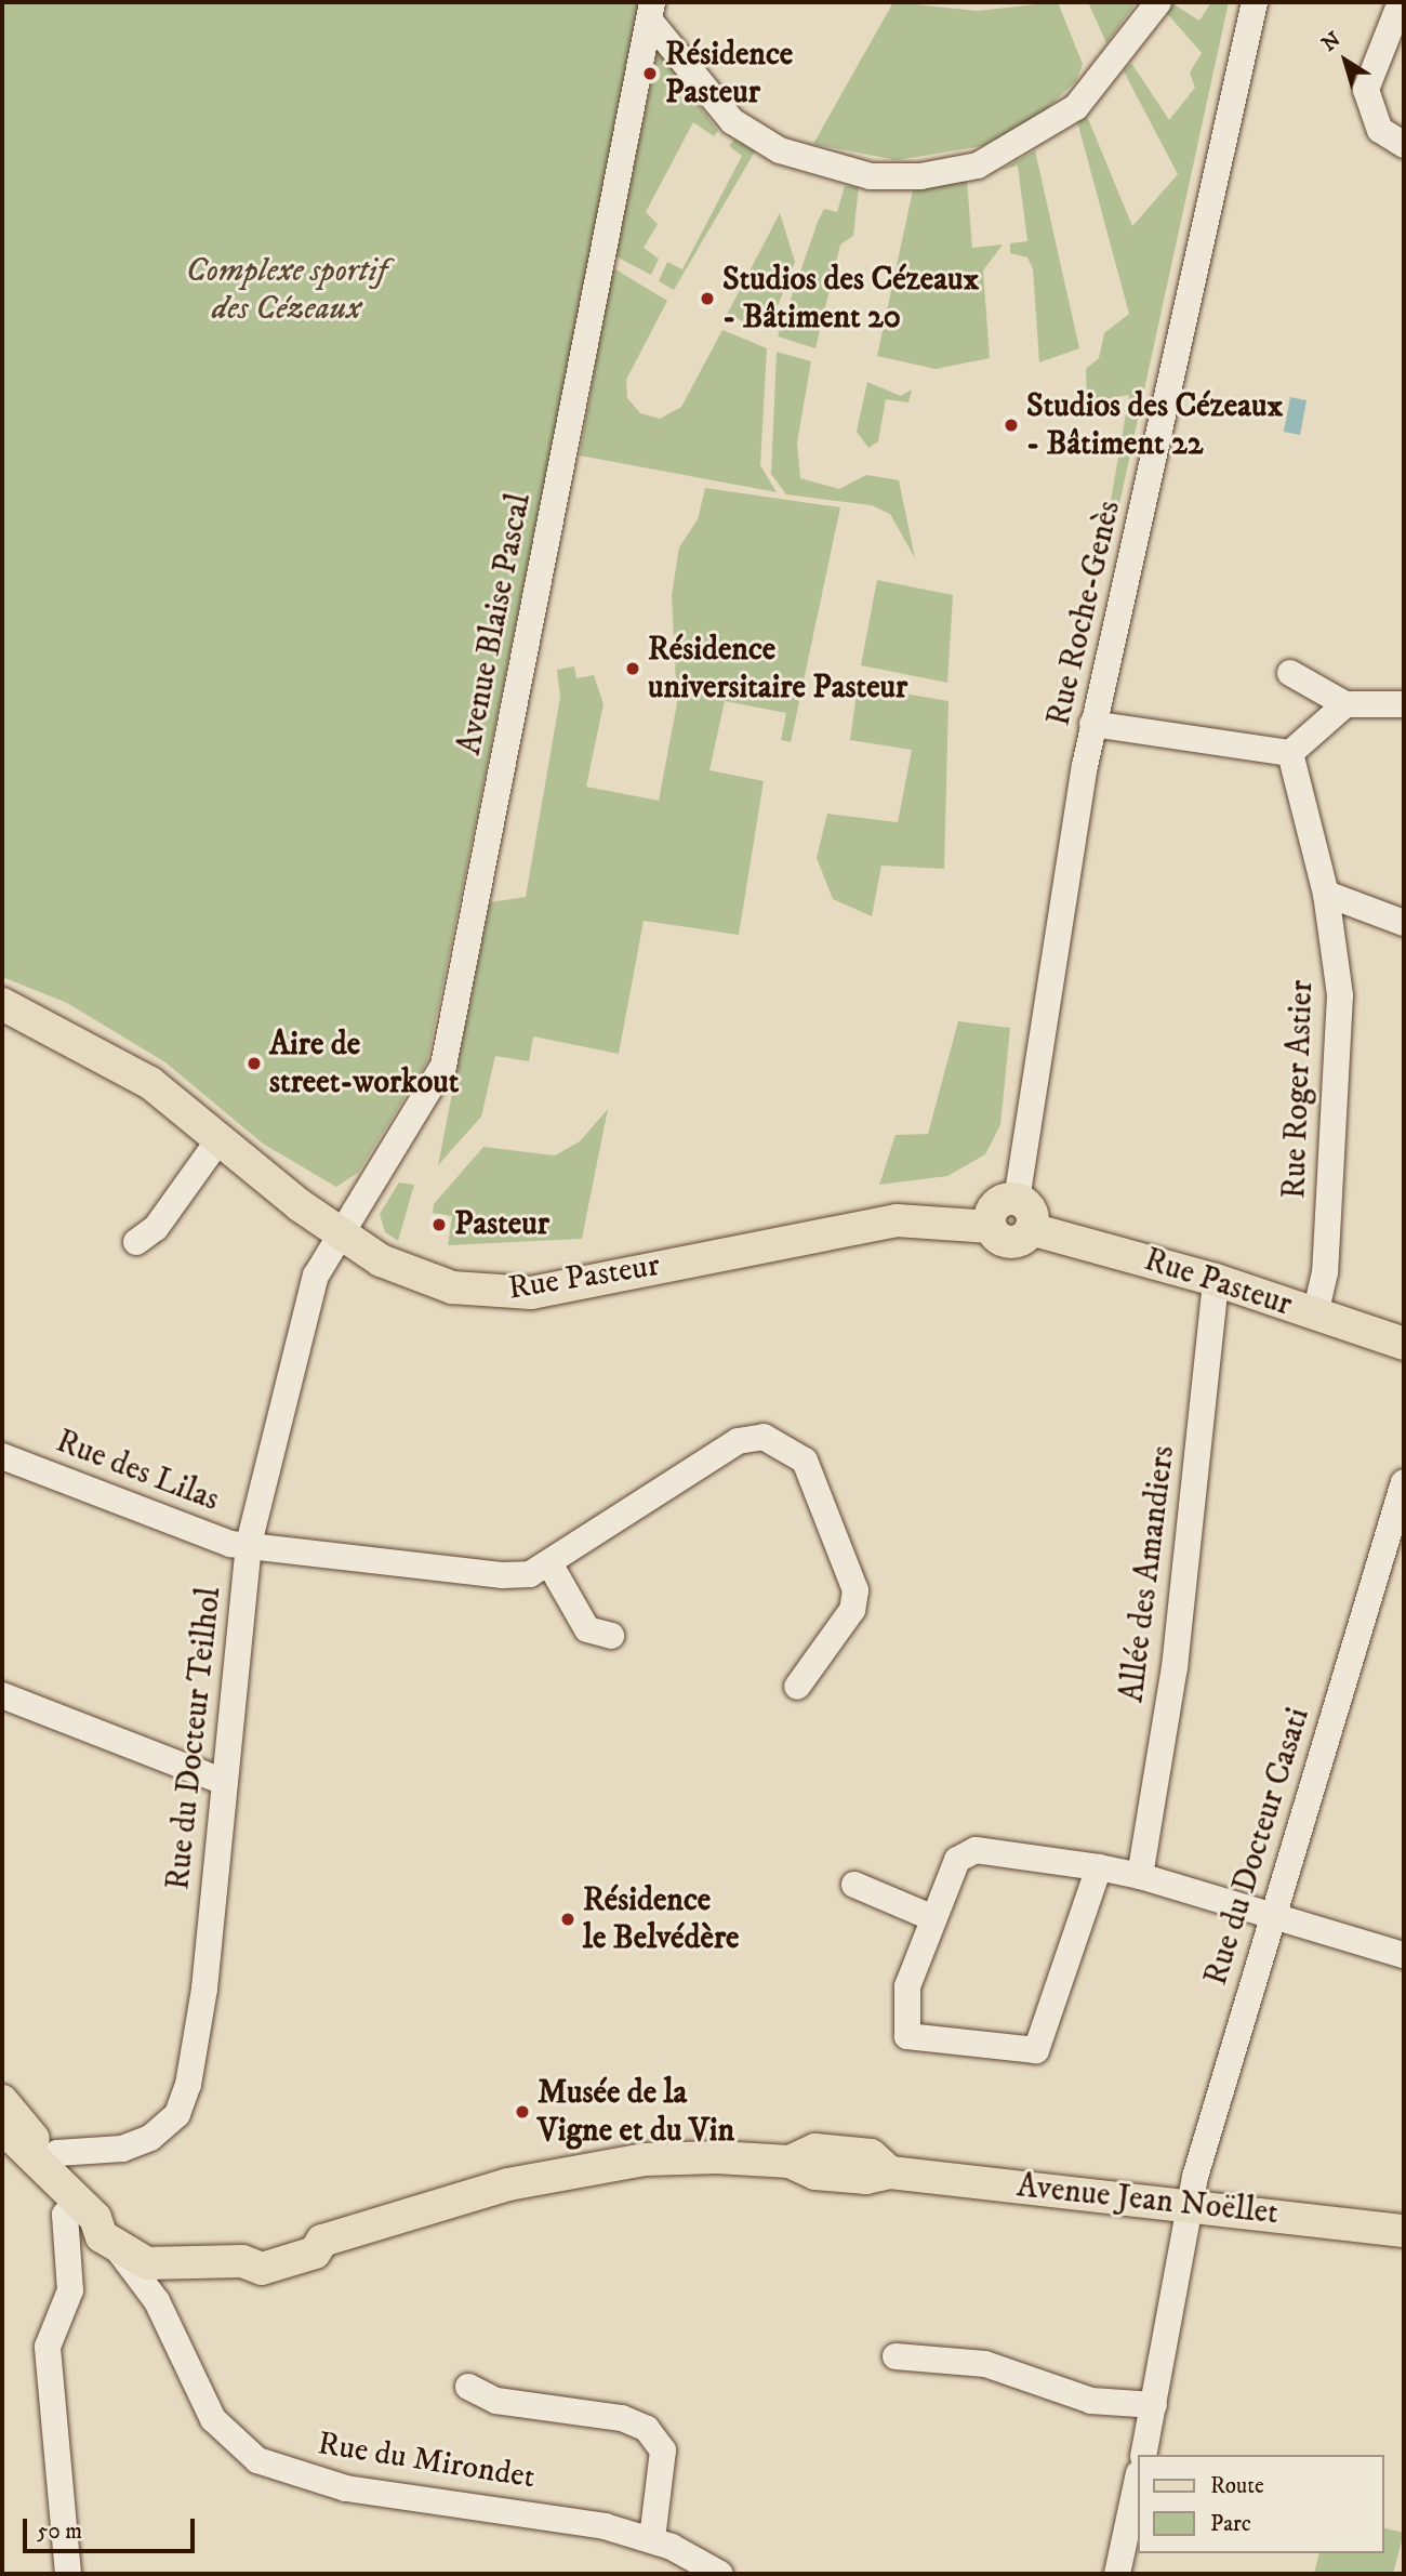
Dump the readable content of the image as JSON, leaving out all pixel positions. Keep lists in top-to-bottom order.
{
  "streets": {
    "main road": ["Rue Pasteur", "Avenue Jean Noëllet"],
    "street": [
      "Rue Roche-Genès",
      "Avenue Blaise Pascal",
      "Rue Roger Astier",
      "Rue des Lilas",
      "Allée des Amandiers",
      "Rue du Docteur Teilhol",
      "Rue du Docteur Casati",
      "Rue du Mirondet"
    ]
  },
  "crossings": [
    ["Rue Roche-Genès", "Rue Pasteur"],
    ["Avenue Blaise Pascal", "Rue Pasteur"],
    ["Avenue Blaise Pascal", "Rue du Docteur Teilhol"],
    ["Rue Roger Astier", "Rue Pasteur"],
    ["Rue Pasteur", "Allée des Amandiers"],
    ["Rue Pasteur", "Rue du Docteur Teilhol"],
    ["Rue des Lilas", "Rue du Docteur Teilhol"],
    ["Rue du Docteur Casati", "Avenue Jean Noëllet"],
    ["Avenue Jean Noëllet", "Rue du Mirondet"]
  ],
  "parks": ["Complexe sportif des Cézeaux"],
  "places": [
    "Résidence Pasteur",
    "Studios des Cézeaux - Bâtiment 20",
    "Studios des Cézeaux - Bâtiment 22",
    "Résidence universitaire Pasteur",
    "Aire de street-workout",
    "Pasteur",
    "Résidence le Belvédère",
    "Musée de la Vigne et du Vin"
  ],
  "legend": ["Route", "Parc"],
  "scale_bar": "50 m",
  "north": "top left"
}
